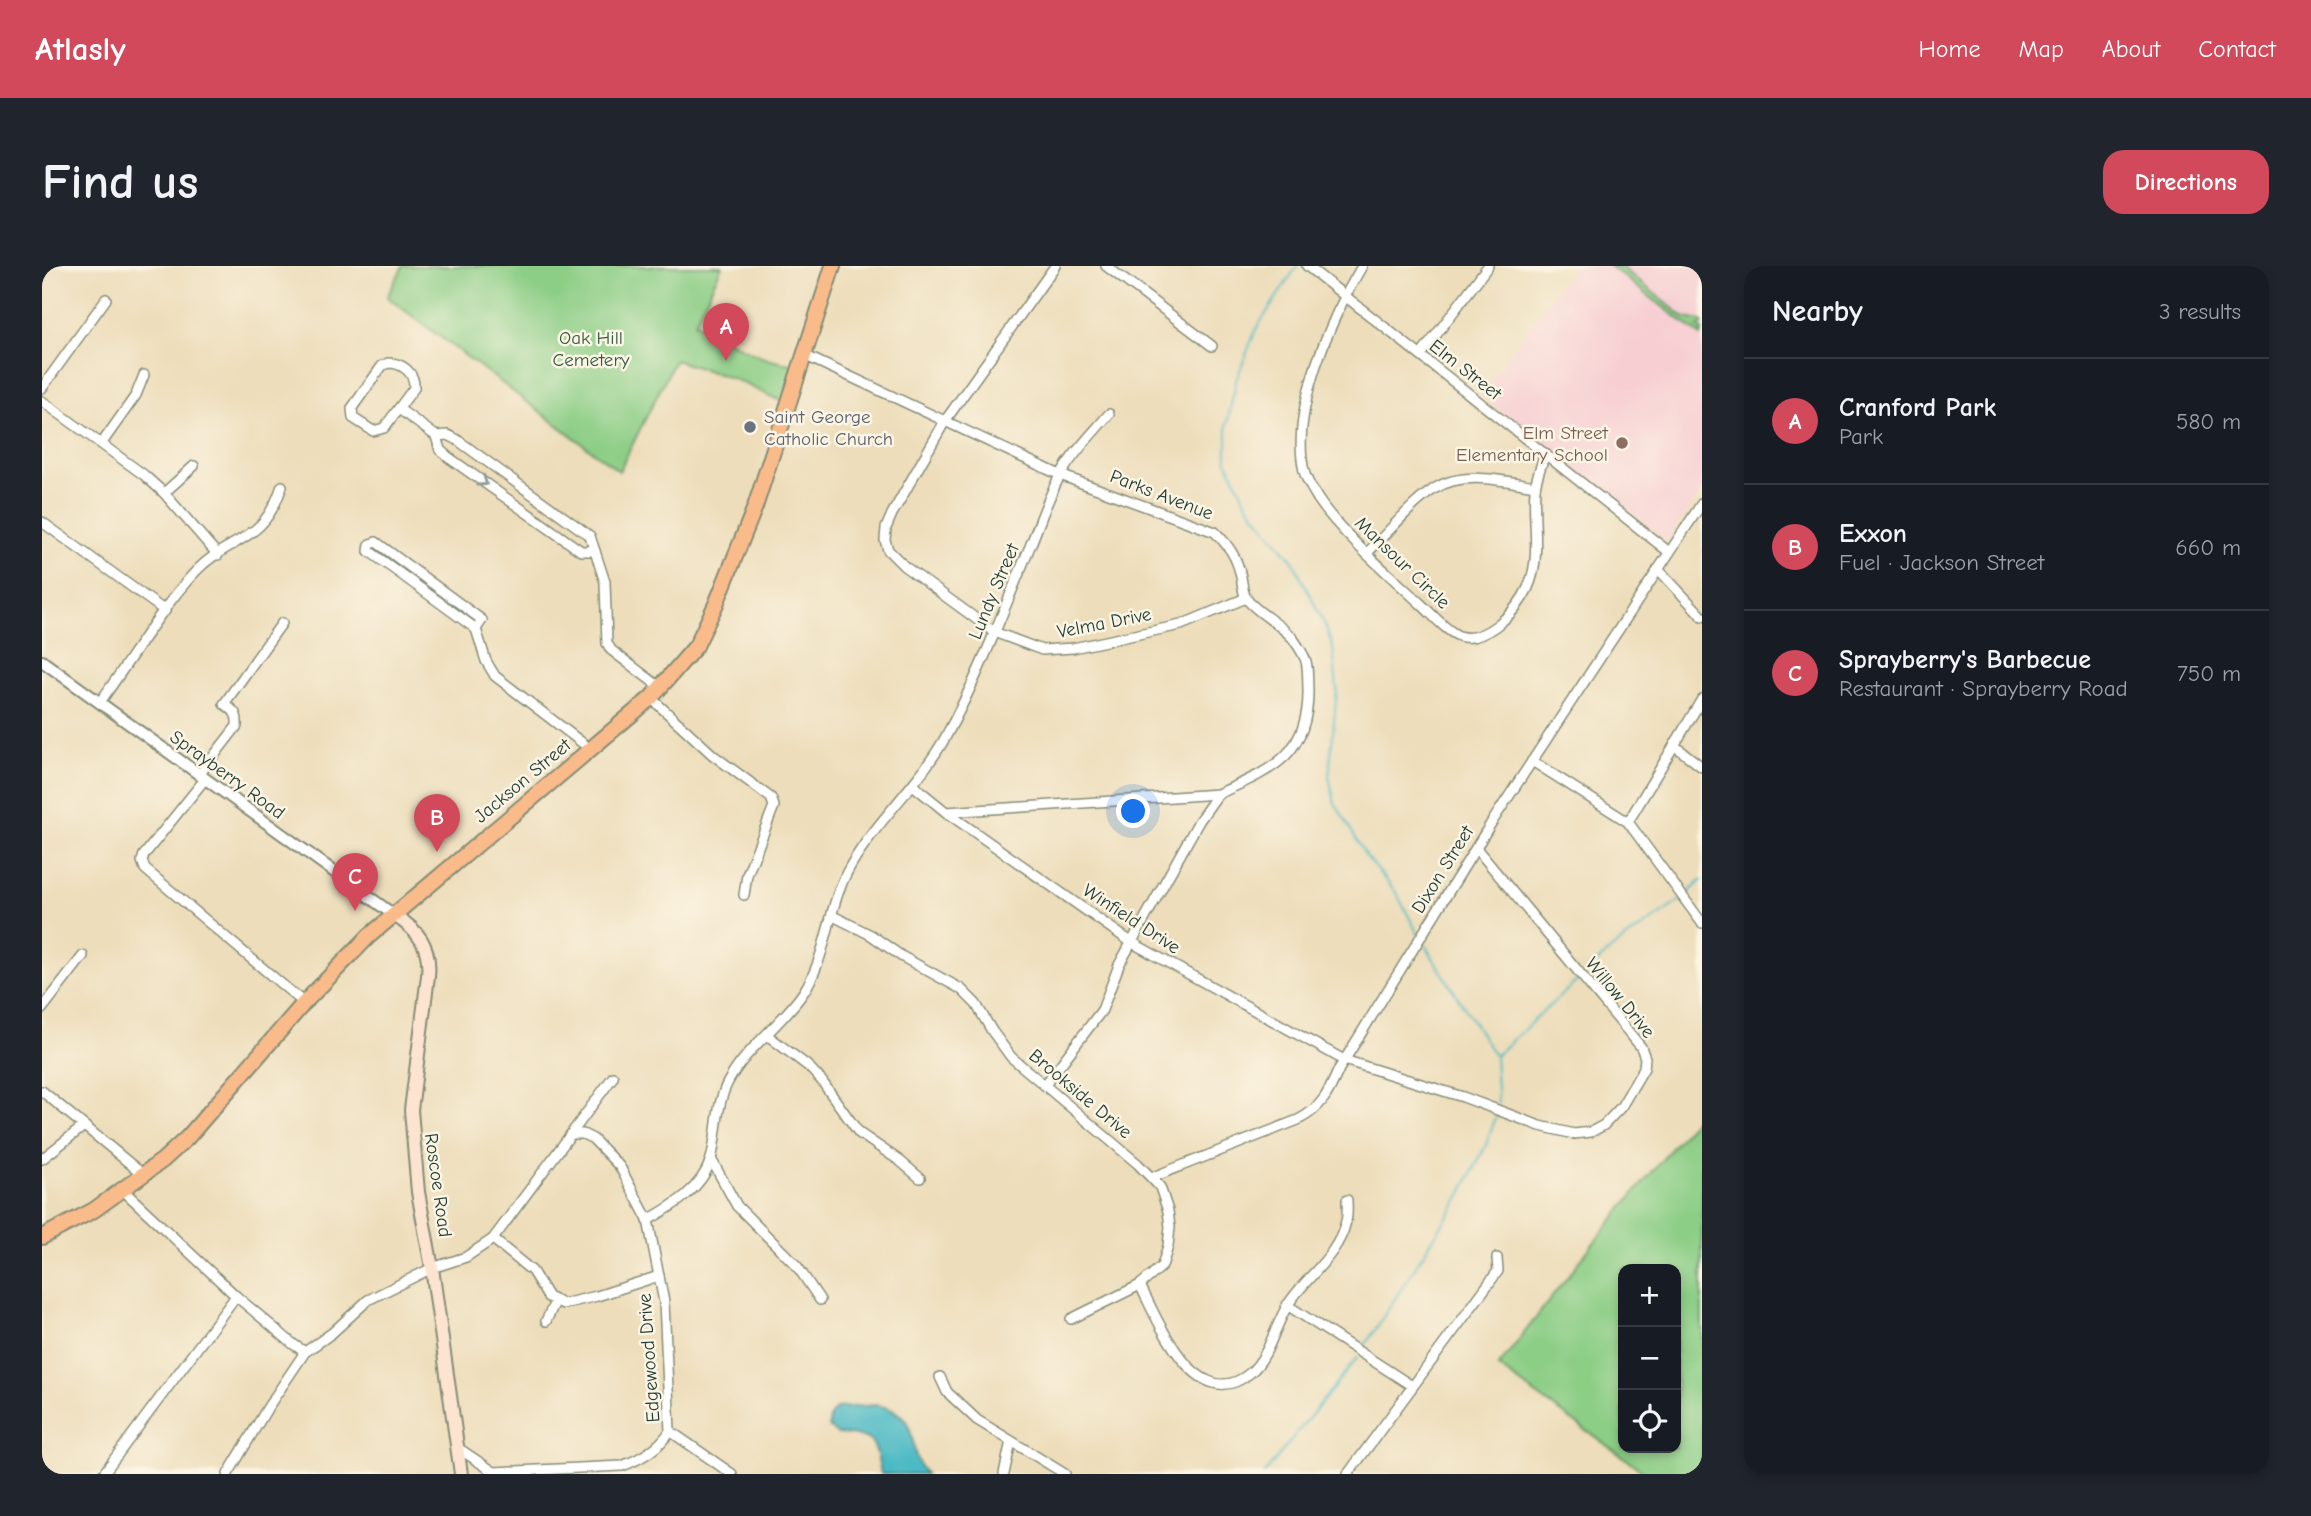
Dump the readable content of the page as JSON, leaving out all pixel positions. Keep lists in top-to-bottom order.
{
  "streets": {
    "main road": ["Jackson Street", "Roscoe Road"],
    "street": [
      "Elm Street",
      "Parks Avenue",
      "Mansour Circle",
      "Lundy Street",
      "Velma Drive",
      "Sprayberry Road",
      "Dixon Street",
      "Winfield Drive",
      "Willow Drive",
      "Brookside Drive",
      "Edgewood Drive"
    ]
  },
  "crossings": [
    ["Elm Street", "Mansour Circle"],
    ["Elm Street", "Dixon Street"],
    ["Parks Avenue", "Lundy Street"],
    ["Parks Avenue", "Velma Drive"],
    ["Parks Avenue", "Jackson Street"],
    ["Lundy Street", "Velma Drive"],
    ["Lundy Street", "Winfield Drive"],
    ["Lundy Street", "Brookside Drive"],
    ["Sprayberry Road", "Jackson Street"],
    ["Sprayberry Road", "Roscoe Road"],
    ["Jackson Street", "Roscoe Road"],
    ["Dixon Street", "Winfield Drive"],
    ["Dixon Street", "Willow Drive"],
    ["Dixon Street", "Brookside Drive"],
    ["Winfield Drive", "Willow Drive"]
  ],
  "parks": ["Oak Hill Cemetery"],
  "places": ["Saint George Catholic Church", "Elm Street Elementary School"],
  "page": {
    "header": "Atlasly",
    "nav": [
      "Home",
      "Map",
      "About",
      "Contact"
    ],
    "buttons": "Directions",
    "title": "Find us",
    "heading": ["Nearby", "3 results"],
    "pins": ["A", "B", "C"],
    "list": [
      {
        "mark": "A",
        "name": "Cranford Park",
        "note": "Park",
        "value": "580 m"
      },
      {
        "mark": "B",
        "name": "Exxon",
        "note": "Fuel · Jackson Street",
        "value": "660 m"
      },
      {
        "mark": "C",
        "name": "Sprayberry's Barbecue",
        "note": "Restaurant · Sprayberry Road",
        "value": "750 m"
      }
    ],
    "map_buttons": ["+", "−"]
  }
}
